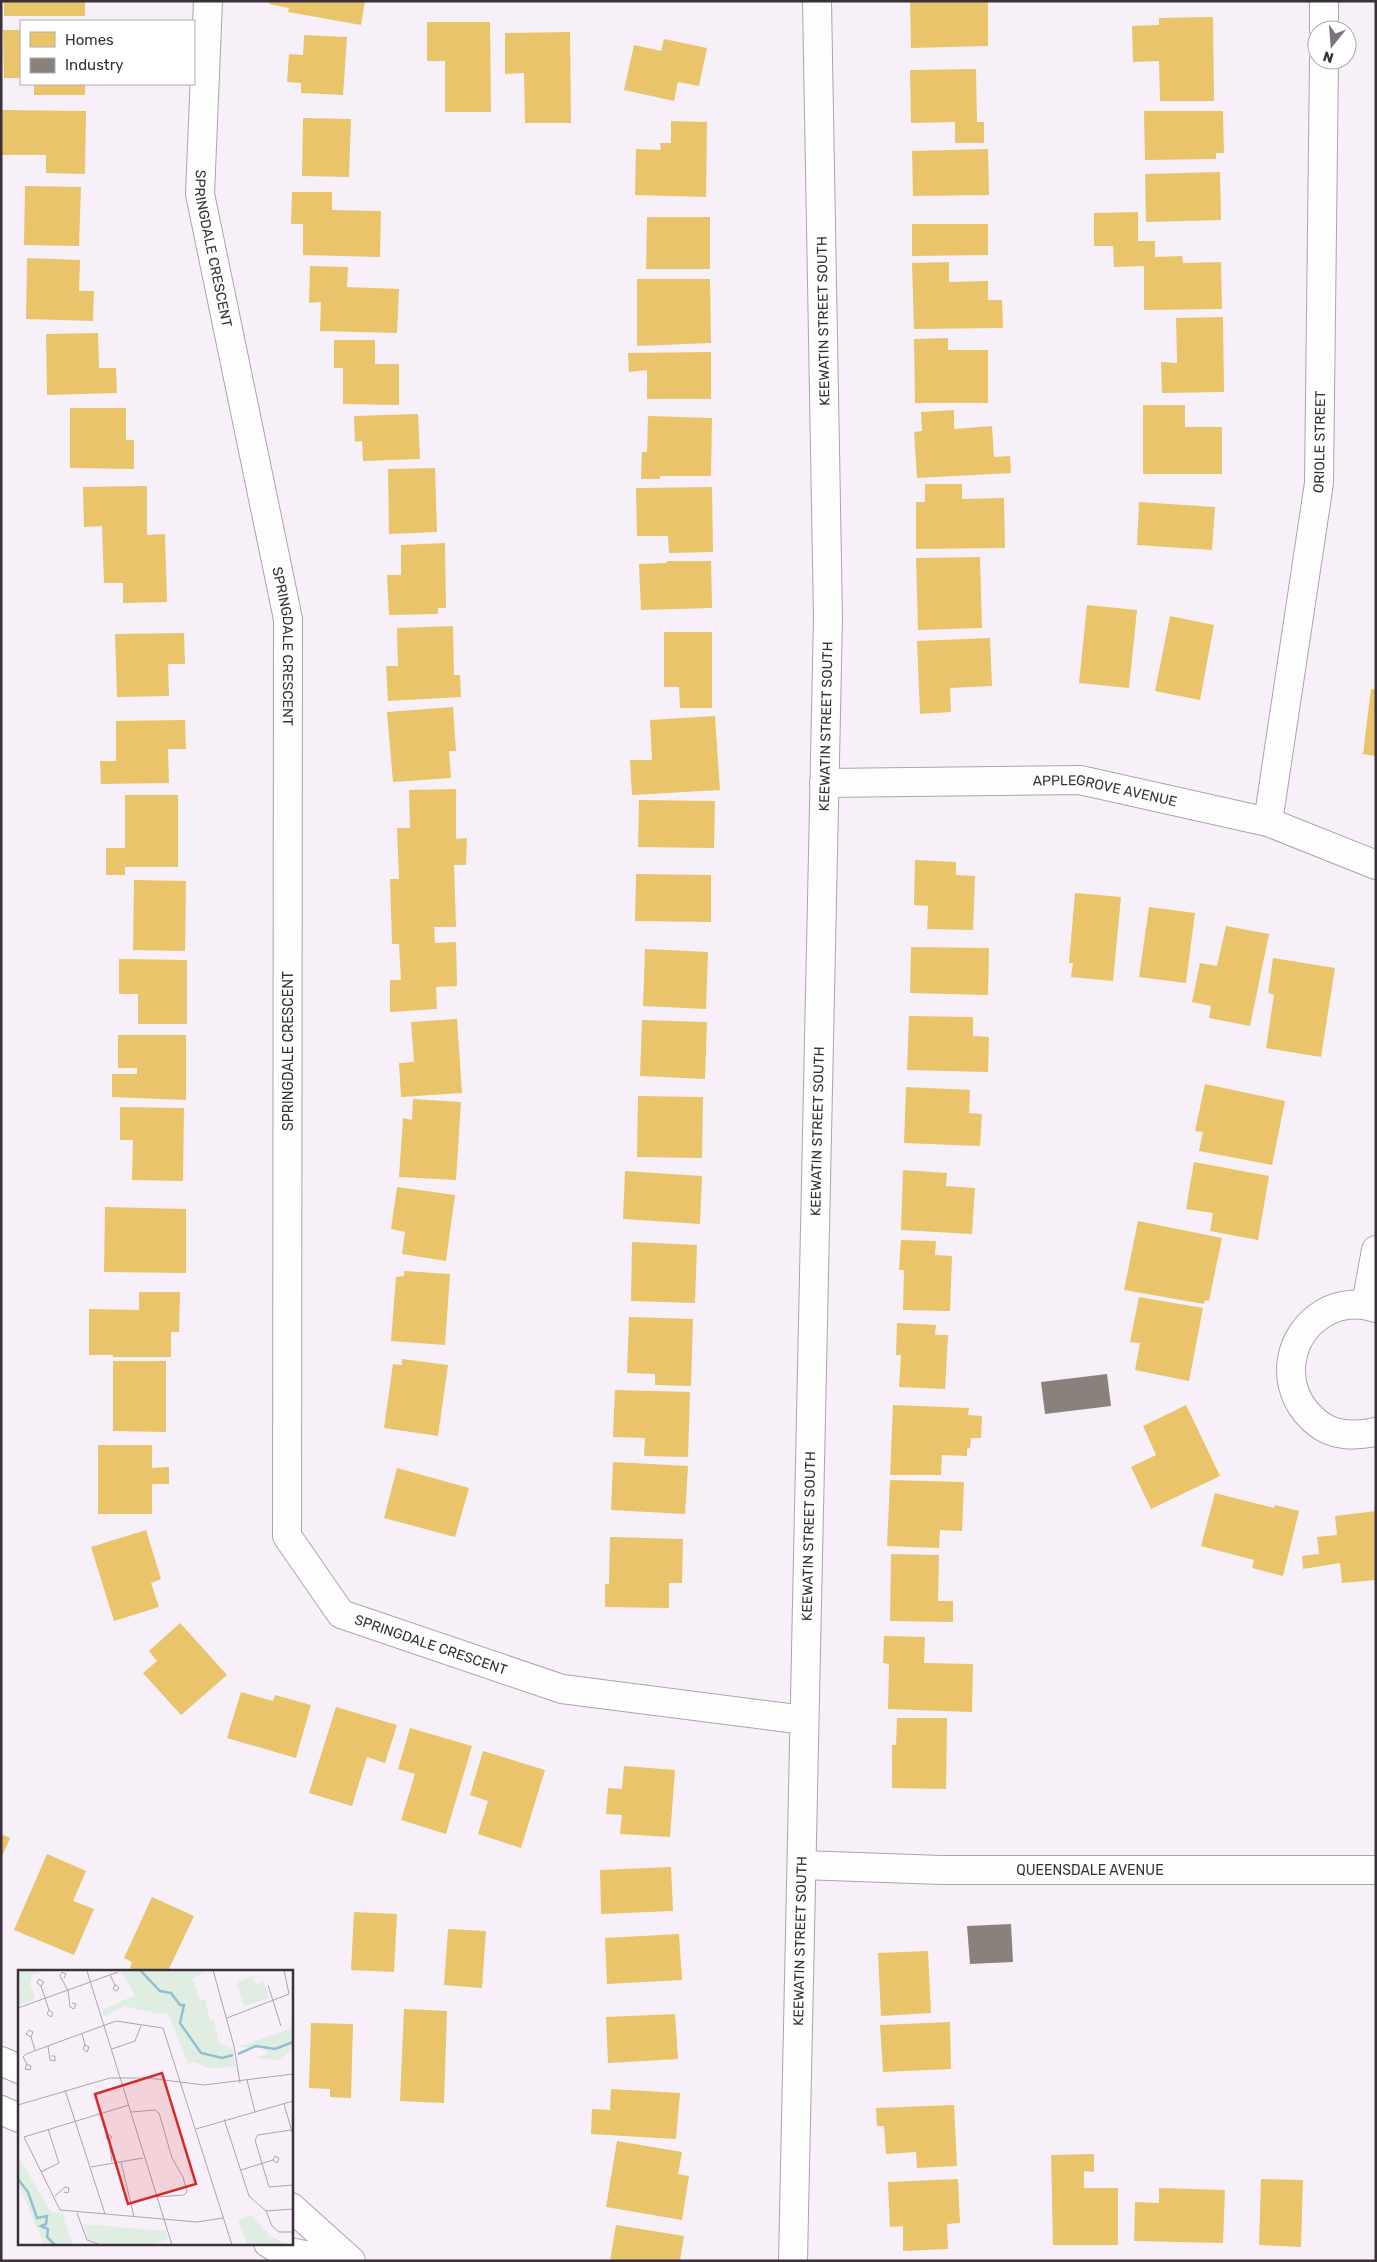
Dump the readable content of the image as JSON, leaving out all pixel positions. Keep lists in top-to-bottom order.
{
  "streets": {
    "street": [
      "SPRINGDALE CRESCENT",
      "KEEWATIN STREET SOUTH",
      "ORIOLE STREET",
      "APPLEGROVE AVENUE",
      "QUEENSDALE AVENUE"
    ]
  },
  "crossings": [
    ["SPRINGDALE CRESCENT", "KEEWATIN STREET SOUTH"],
    ["KEEWATIN STREET SOUTH", "APPLEGROVE AVENUE"],
    ["KEEWATIN STREET SOUTH", "QUEENSDALE AVENUE"],
    ["ORIOLE STREET", "APPLEGROVE AVENUE"]
  ],
  "legend": ["Homes", "Industry"],
  "north": "bottom"
}
